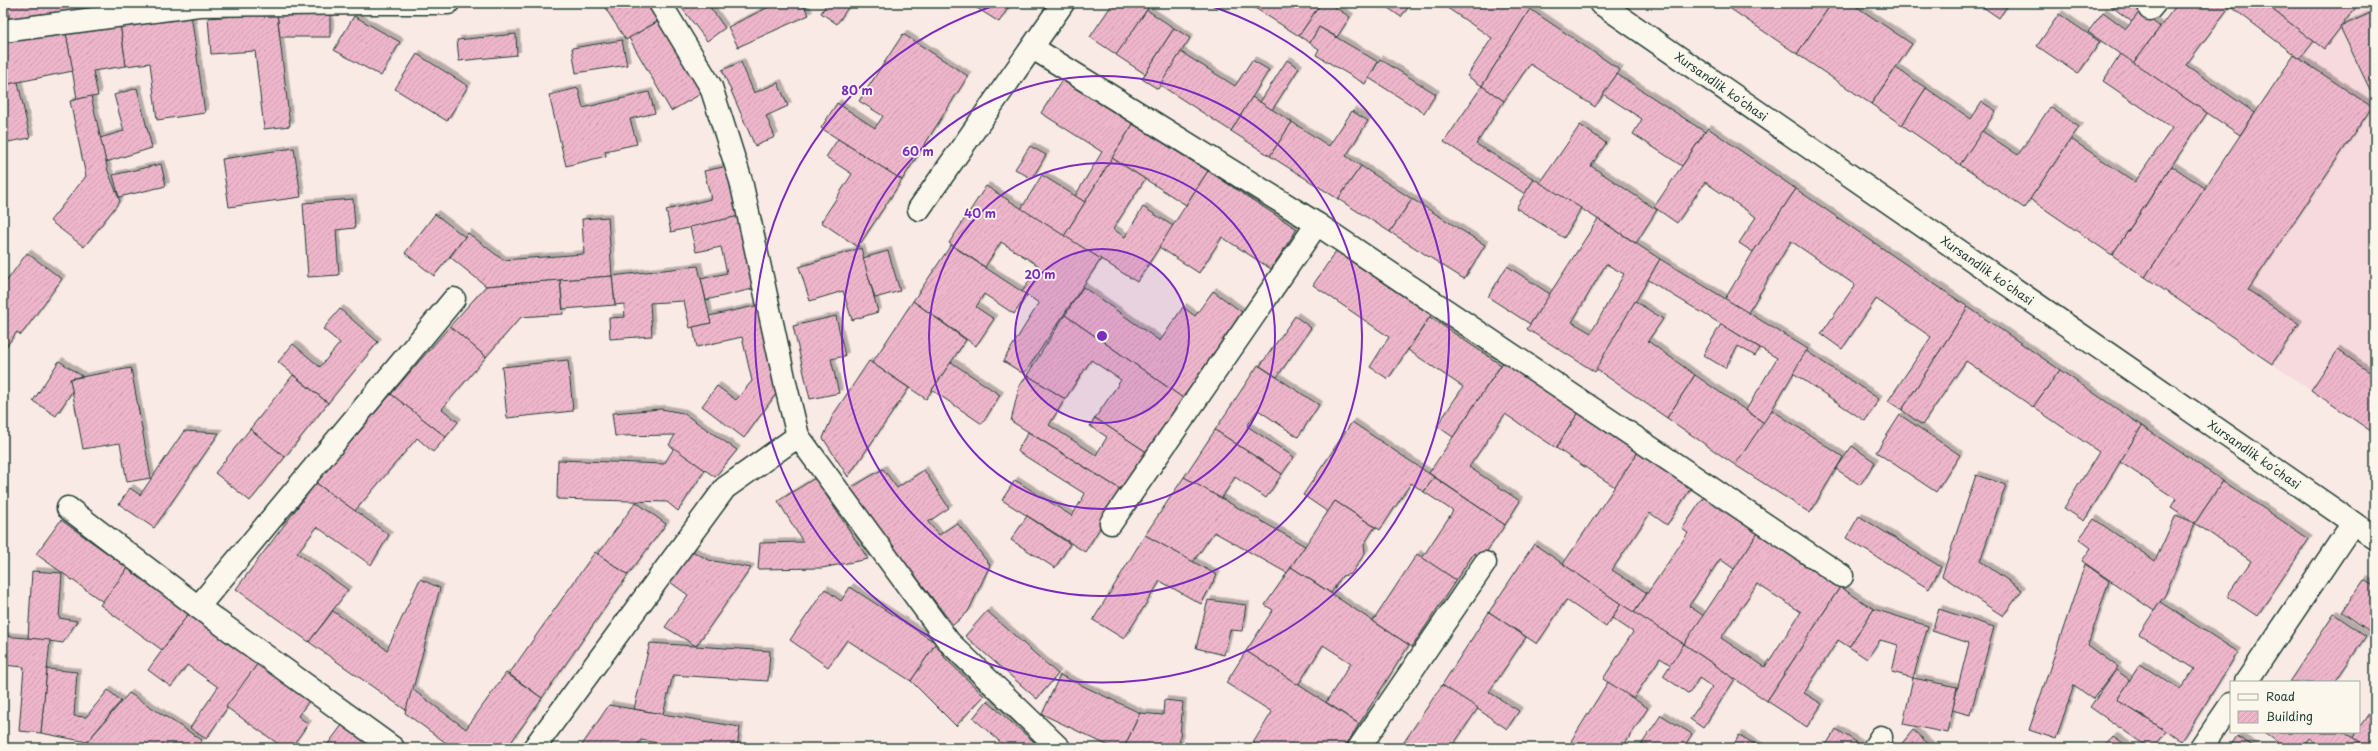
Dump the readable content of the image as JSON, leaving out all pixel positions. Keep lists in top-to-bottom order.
{
  "streets": {
    "street": ["Xursandlik koʻchasi"]
  },
  "legend": ["Road", "Building"],
  "rings": [
    "80 m",
    "60 m",
    "40 m",
    "20 m"
  ]
}
